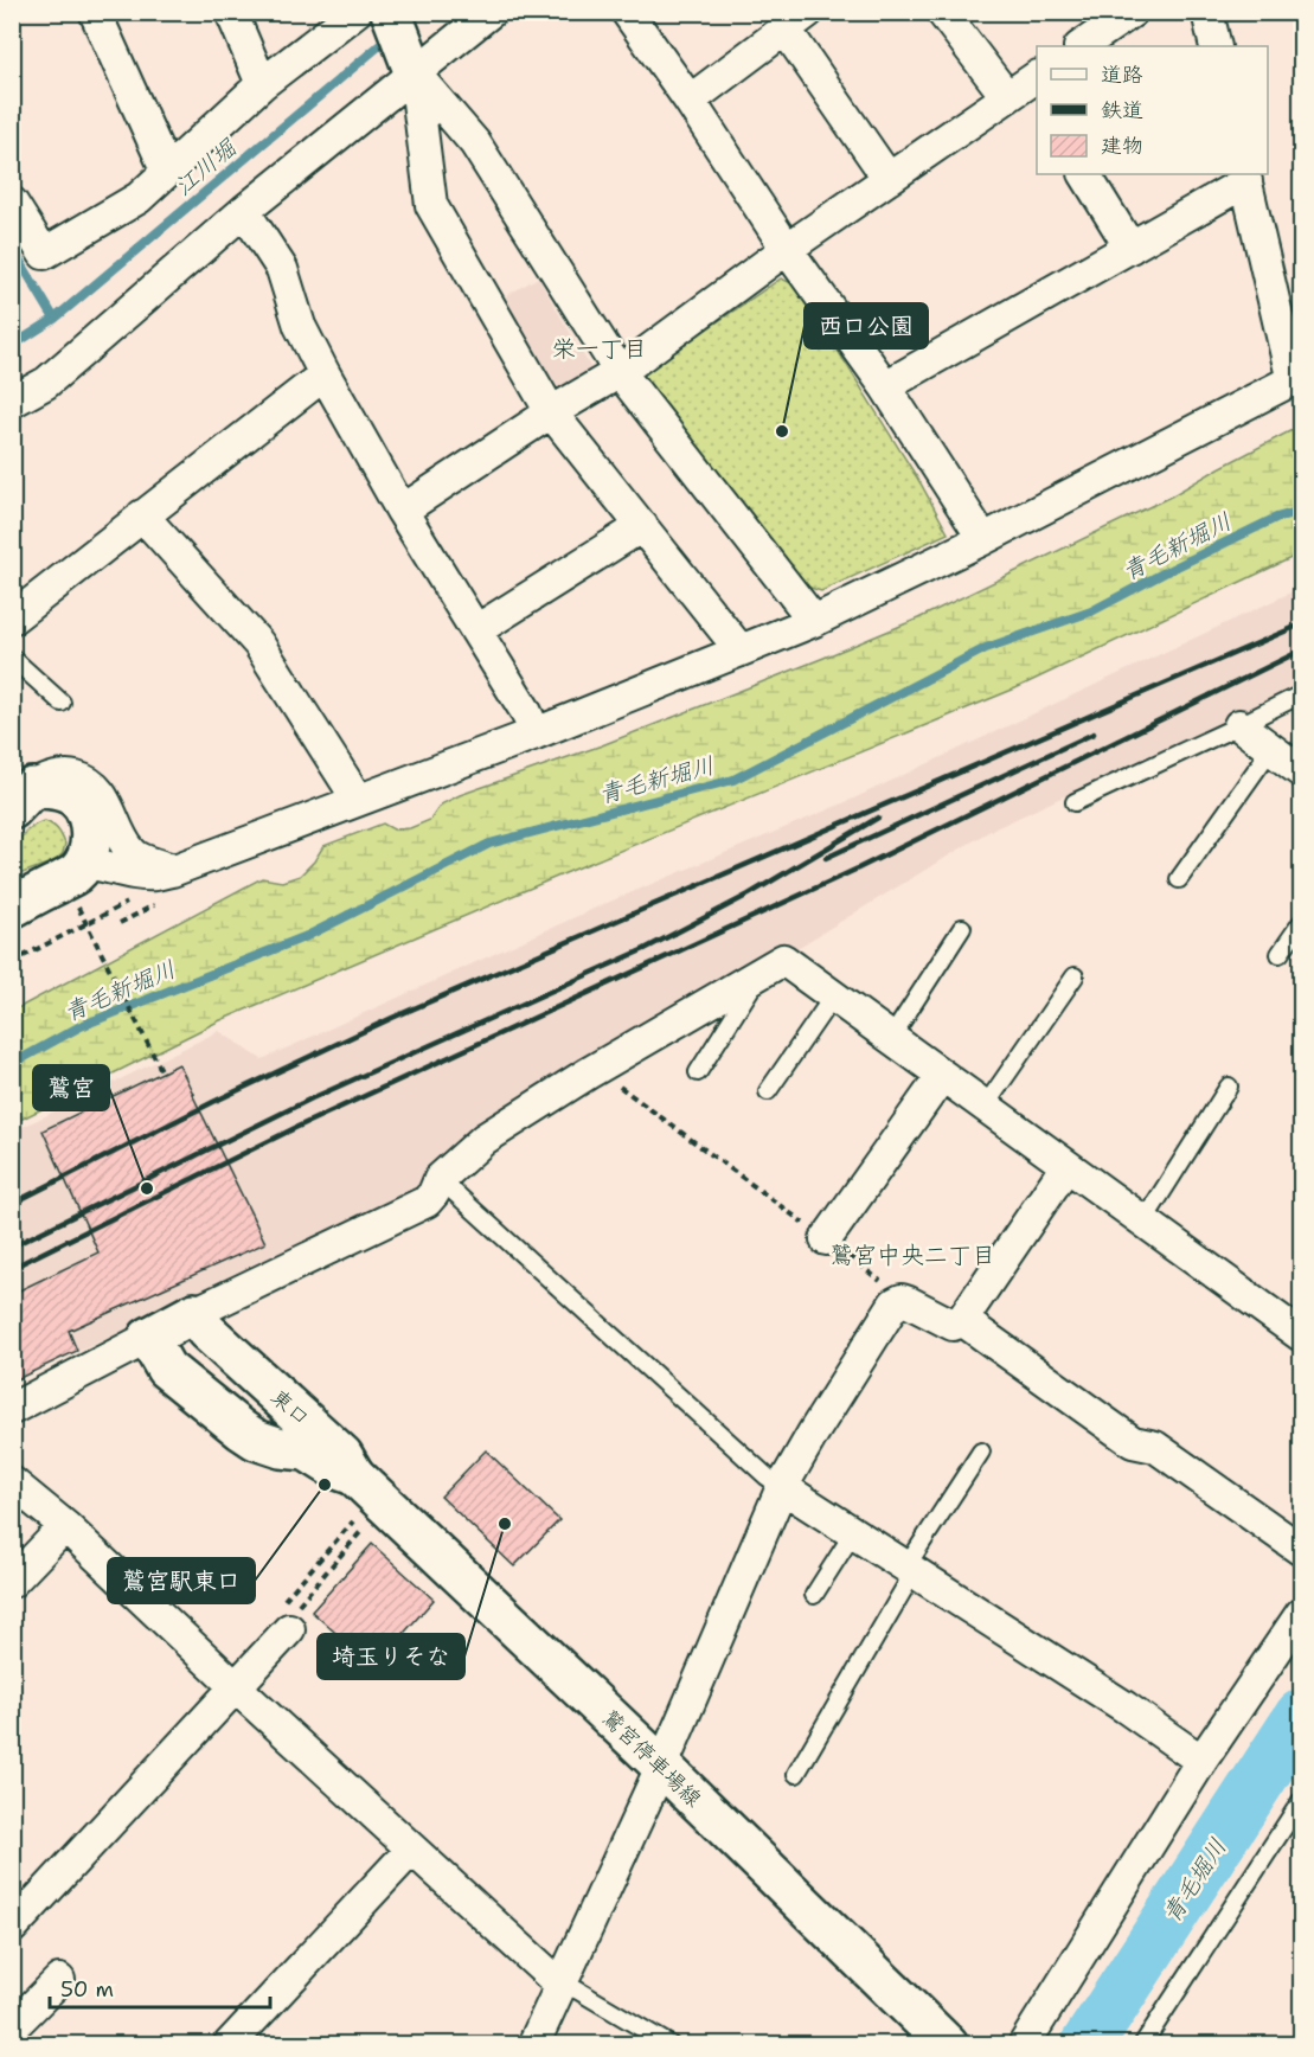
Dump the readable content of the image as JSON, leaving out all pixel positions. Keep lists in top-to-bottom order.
{
  "streets": {
    "street": ["東口", "鷲宮停車場線"]
  },
  "crossings": [
    ["東口", "鷲宮停車場線"]
  ],
  "districts": ["栄一丁目", "鷲宮中央二丁目"],
  "water": ["江川堀", "青毛新堀川", "青毛堀川"],
  "places": [
    "西口公園",
    "鷲宮",
    "鷲宮駅東口",
    "埼玉りそな"
  ],
  "legend": ["道路", "鉄道", "建物"],
  "scale_bar": "50 m"
}
